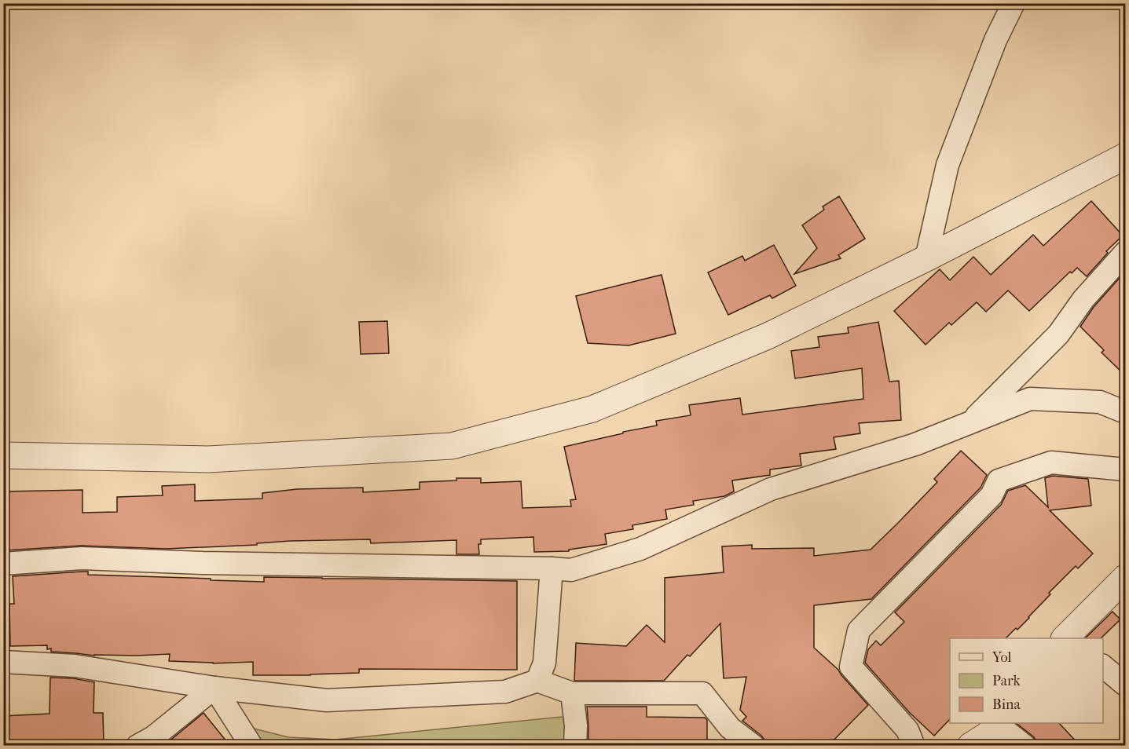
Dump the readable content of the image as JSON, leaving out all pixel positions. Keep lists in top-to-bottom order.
{
  "legend": ["Yol", "Park", "Bina"]
}
